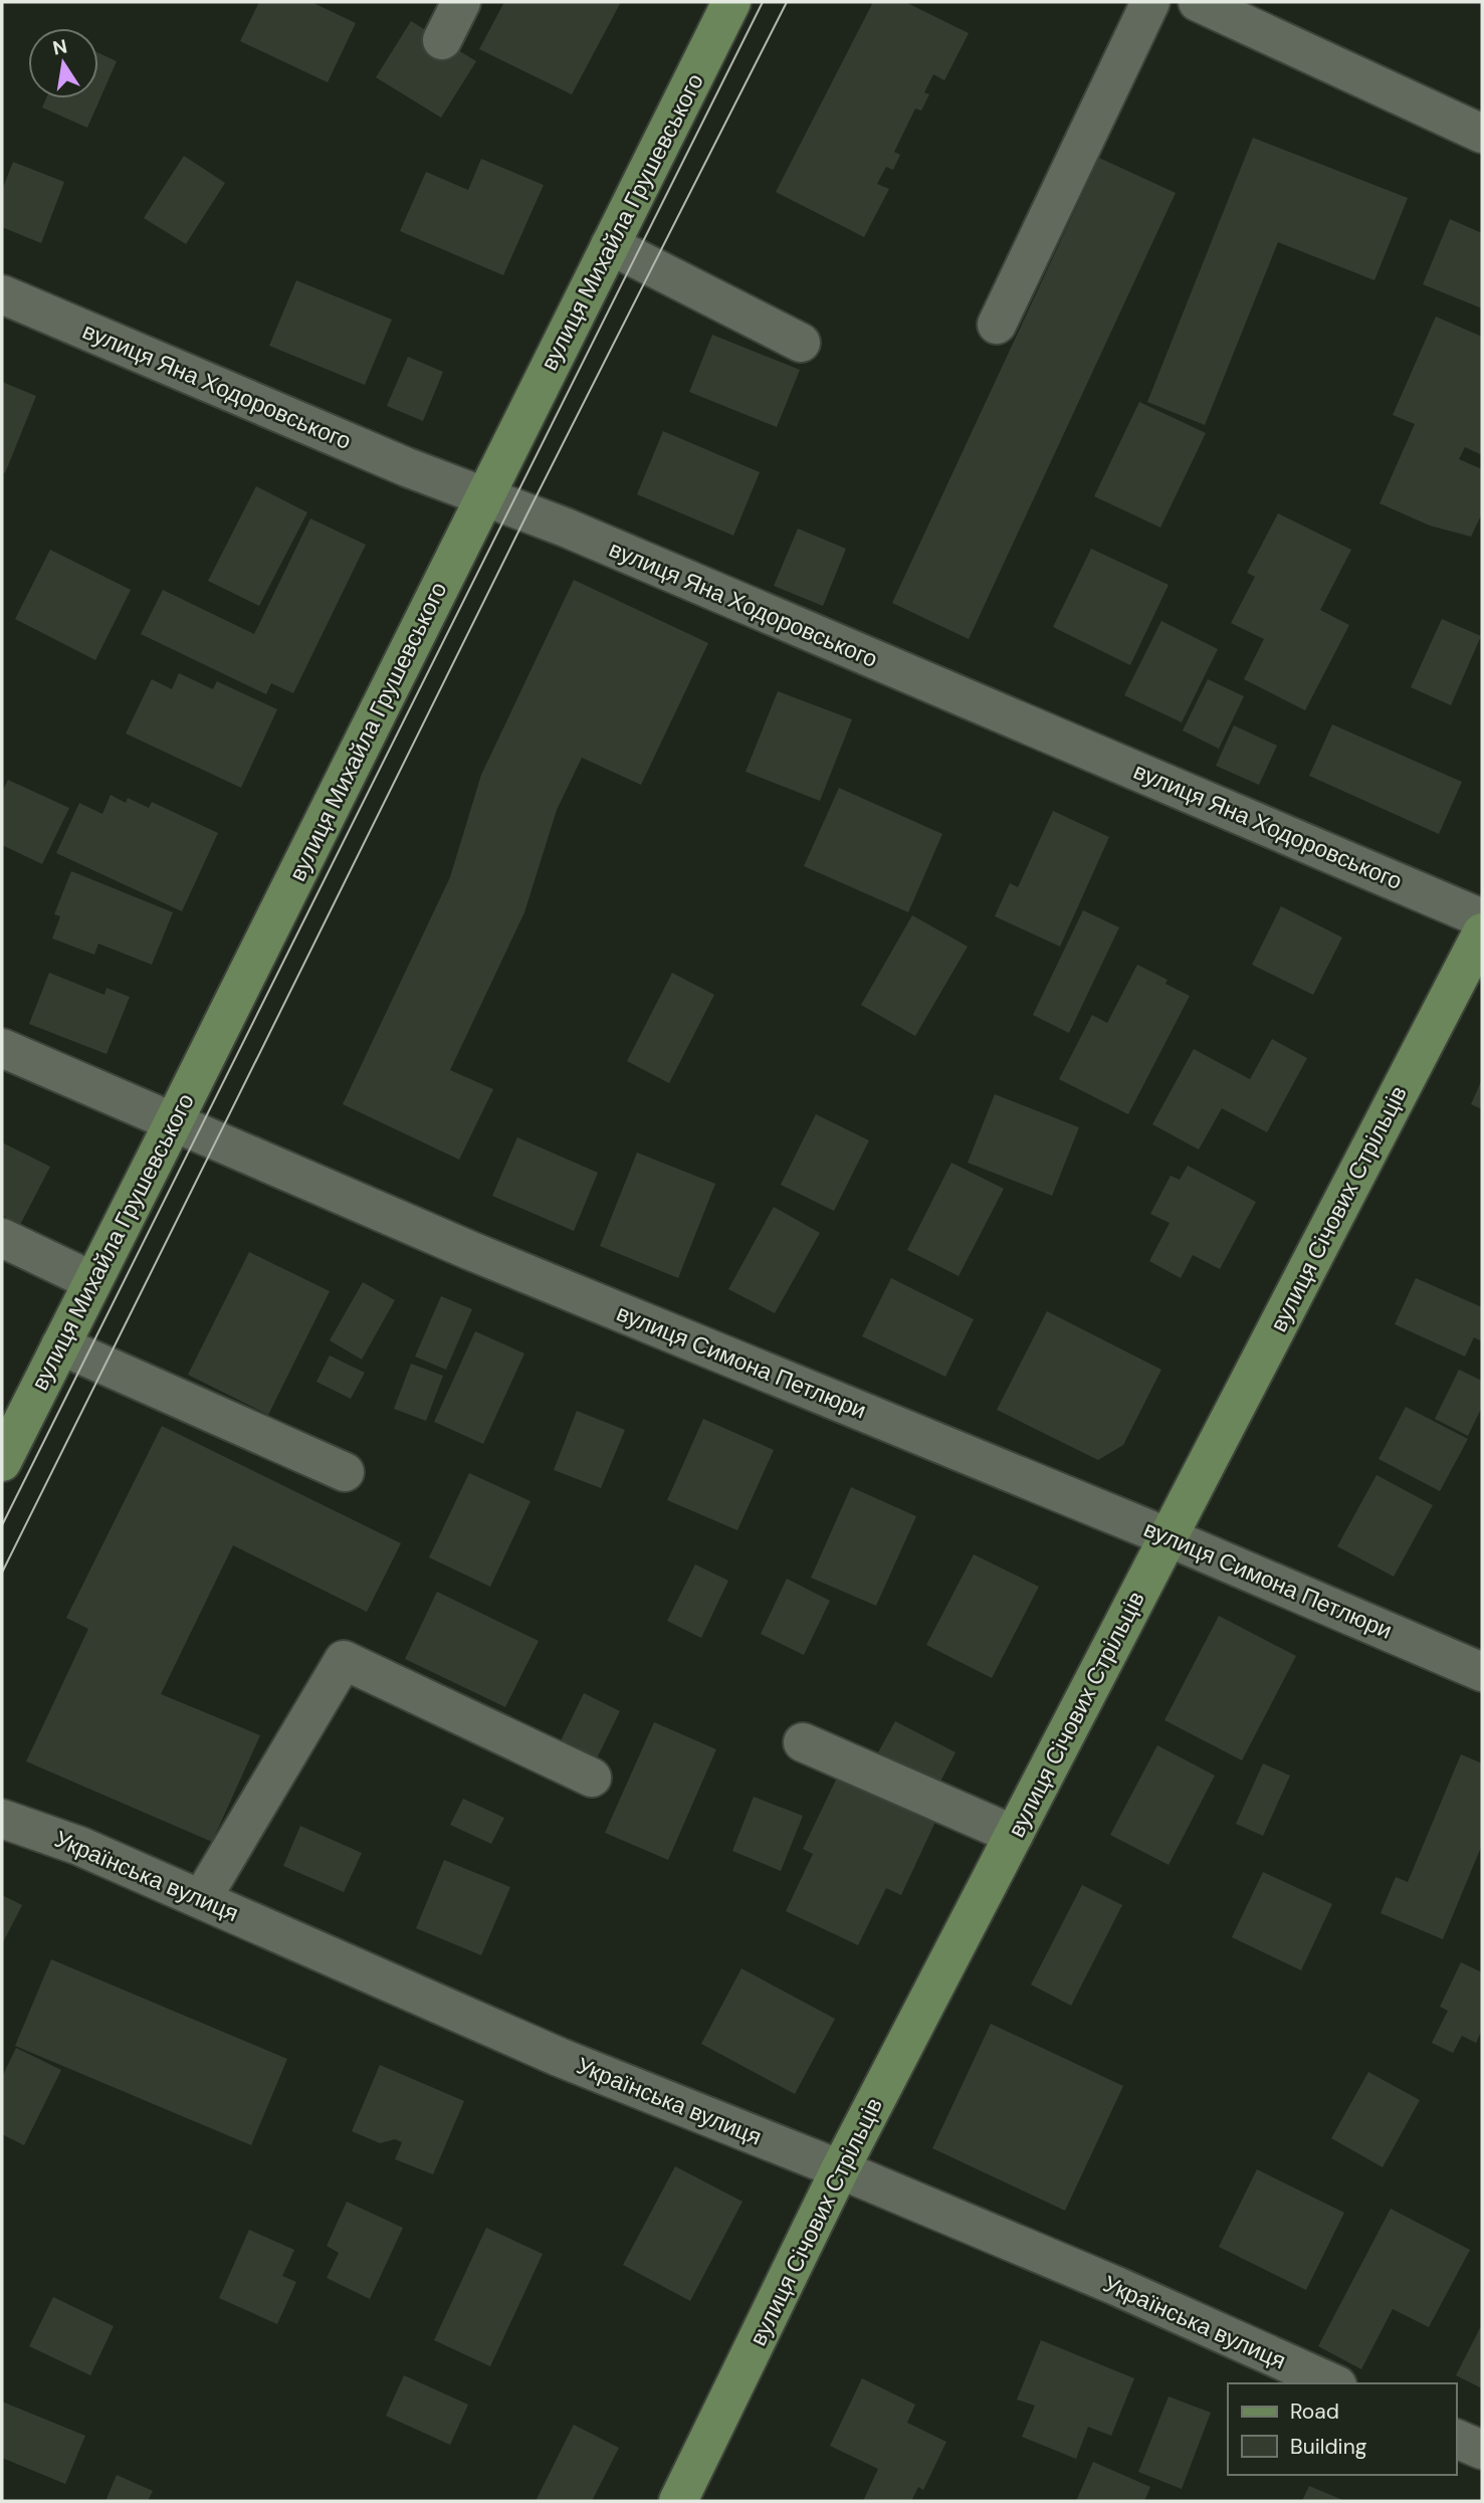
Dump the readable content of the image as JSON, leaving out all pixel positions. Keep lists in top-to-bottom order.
{
  "streets": {
    "main road": ["вулиця Михайла Грушевського", "вулиця Січових Стрільців"],
    "street": ["вулиця Яна Ходоровського", "вулиця Симона Петлюри", "Українська вулиця"]
  },
  "crossings": [
    ["вулиця Михайла Грушевського", "вулиця Яна Ходоровського"],
    ["вулиця Михайла Грушевського", "вулиця Симона Петлюри"],
    ["вулиця Січових Стрільців", "вулиця Симона Петлюри"],
    ["вулиця Січових Стрільців", "Українська вулиця"]
  ],
  "legend": ["Road", "Building"],
  "north": "top"
}
